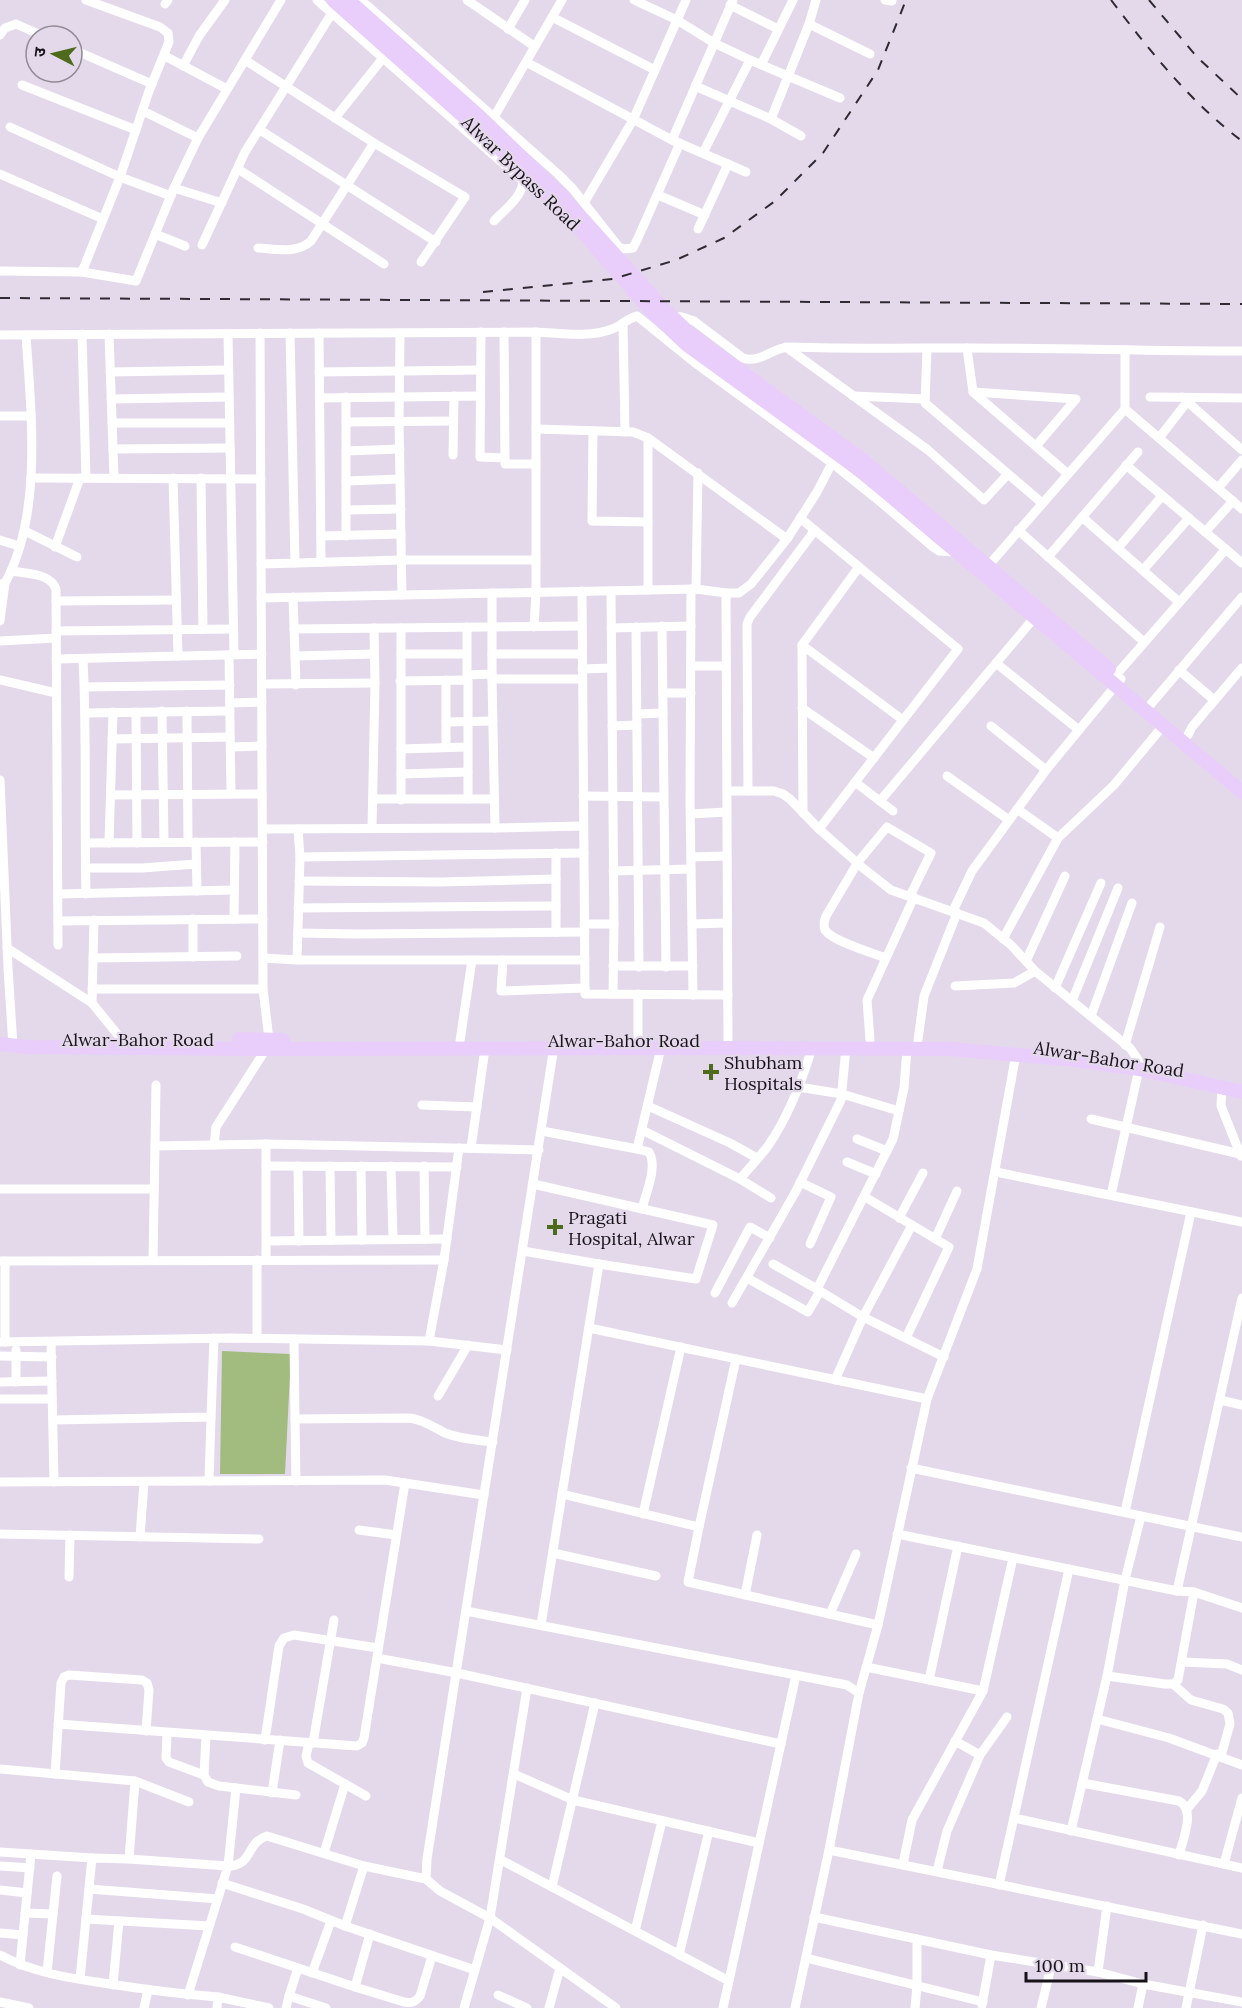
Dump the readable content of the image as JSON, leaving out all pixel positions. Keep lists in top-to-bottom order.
{
  "streets": {
    "main road": ["Alwar Bypass Road", "Alwar-Bahor Road"]
  },
  "places": {
    "health": ["Shubham Hospitals", "Pragati Hospital, Alwar"]
  },
  "scale_bar": "100 m",
  "north": "left"
}
